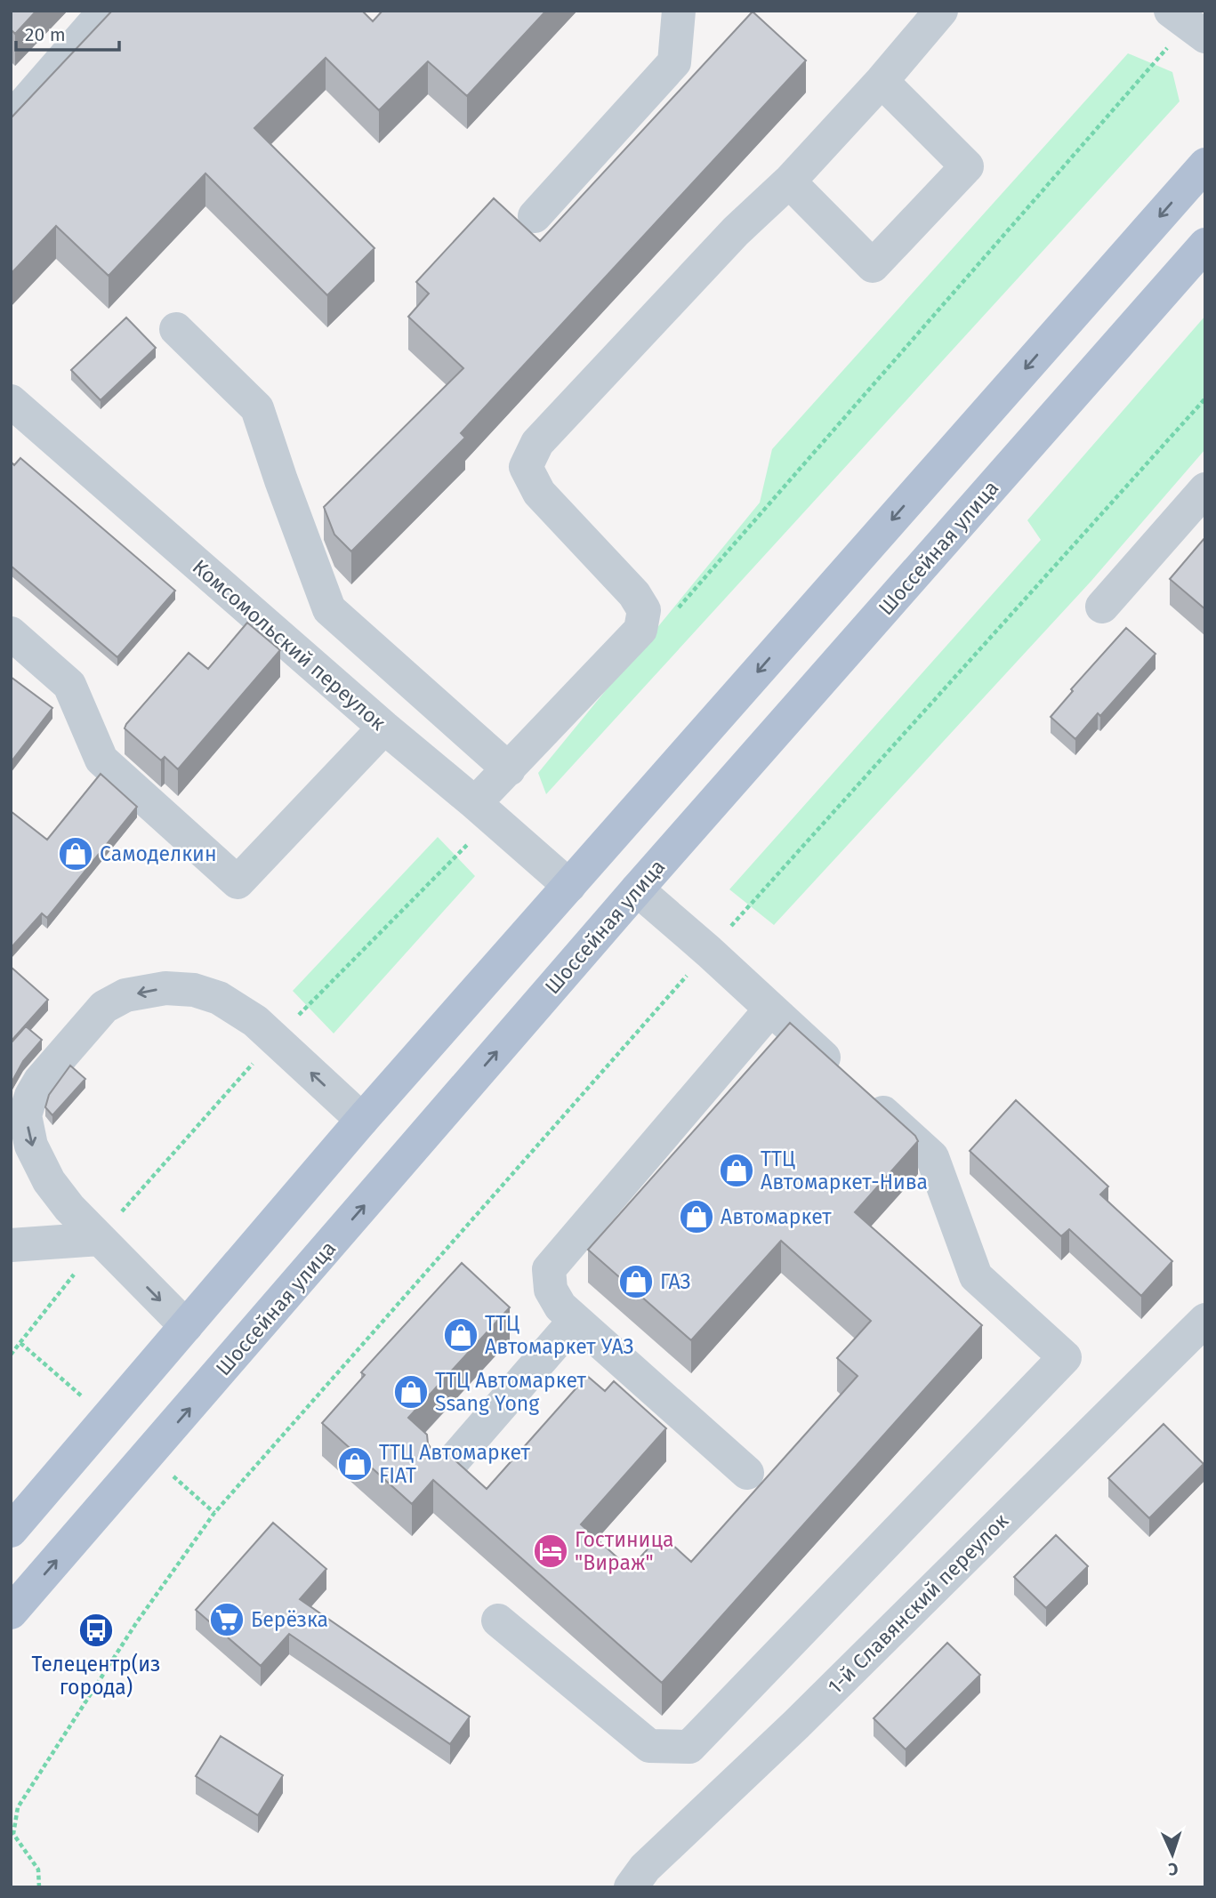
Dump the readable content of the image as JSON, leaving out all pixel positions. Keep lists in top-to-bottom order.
{
  "streets": {
    "main road": ["Шоссейная улица"],
    "street": ["Комсомольский переулок", "1-й Славянский переулок"]
  },
  "places": {
    "shop": [
      "Самоделкин",
      "ТТЦ Автомаркет-Нива",
      "Автомаркет",
      "ГАЗ",
      "ТТЦ Автомаркет УАЗ",
      "ТТЦ Автомаркет Ssang Yong",
      "ТТЦ Автомаркет FIAT"
    ],
    "hotel": ["Гостиница \"Вираж\""],
    "supermarket": ["Берёзка"],
    "bus stop": ["Телецентр(из города)"]
  },
  "scale_bar": "20 m",
  "north": "bottom"
}
